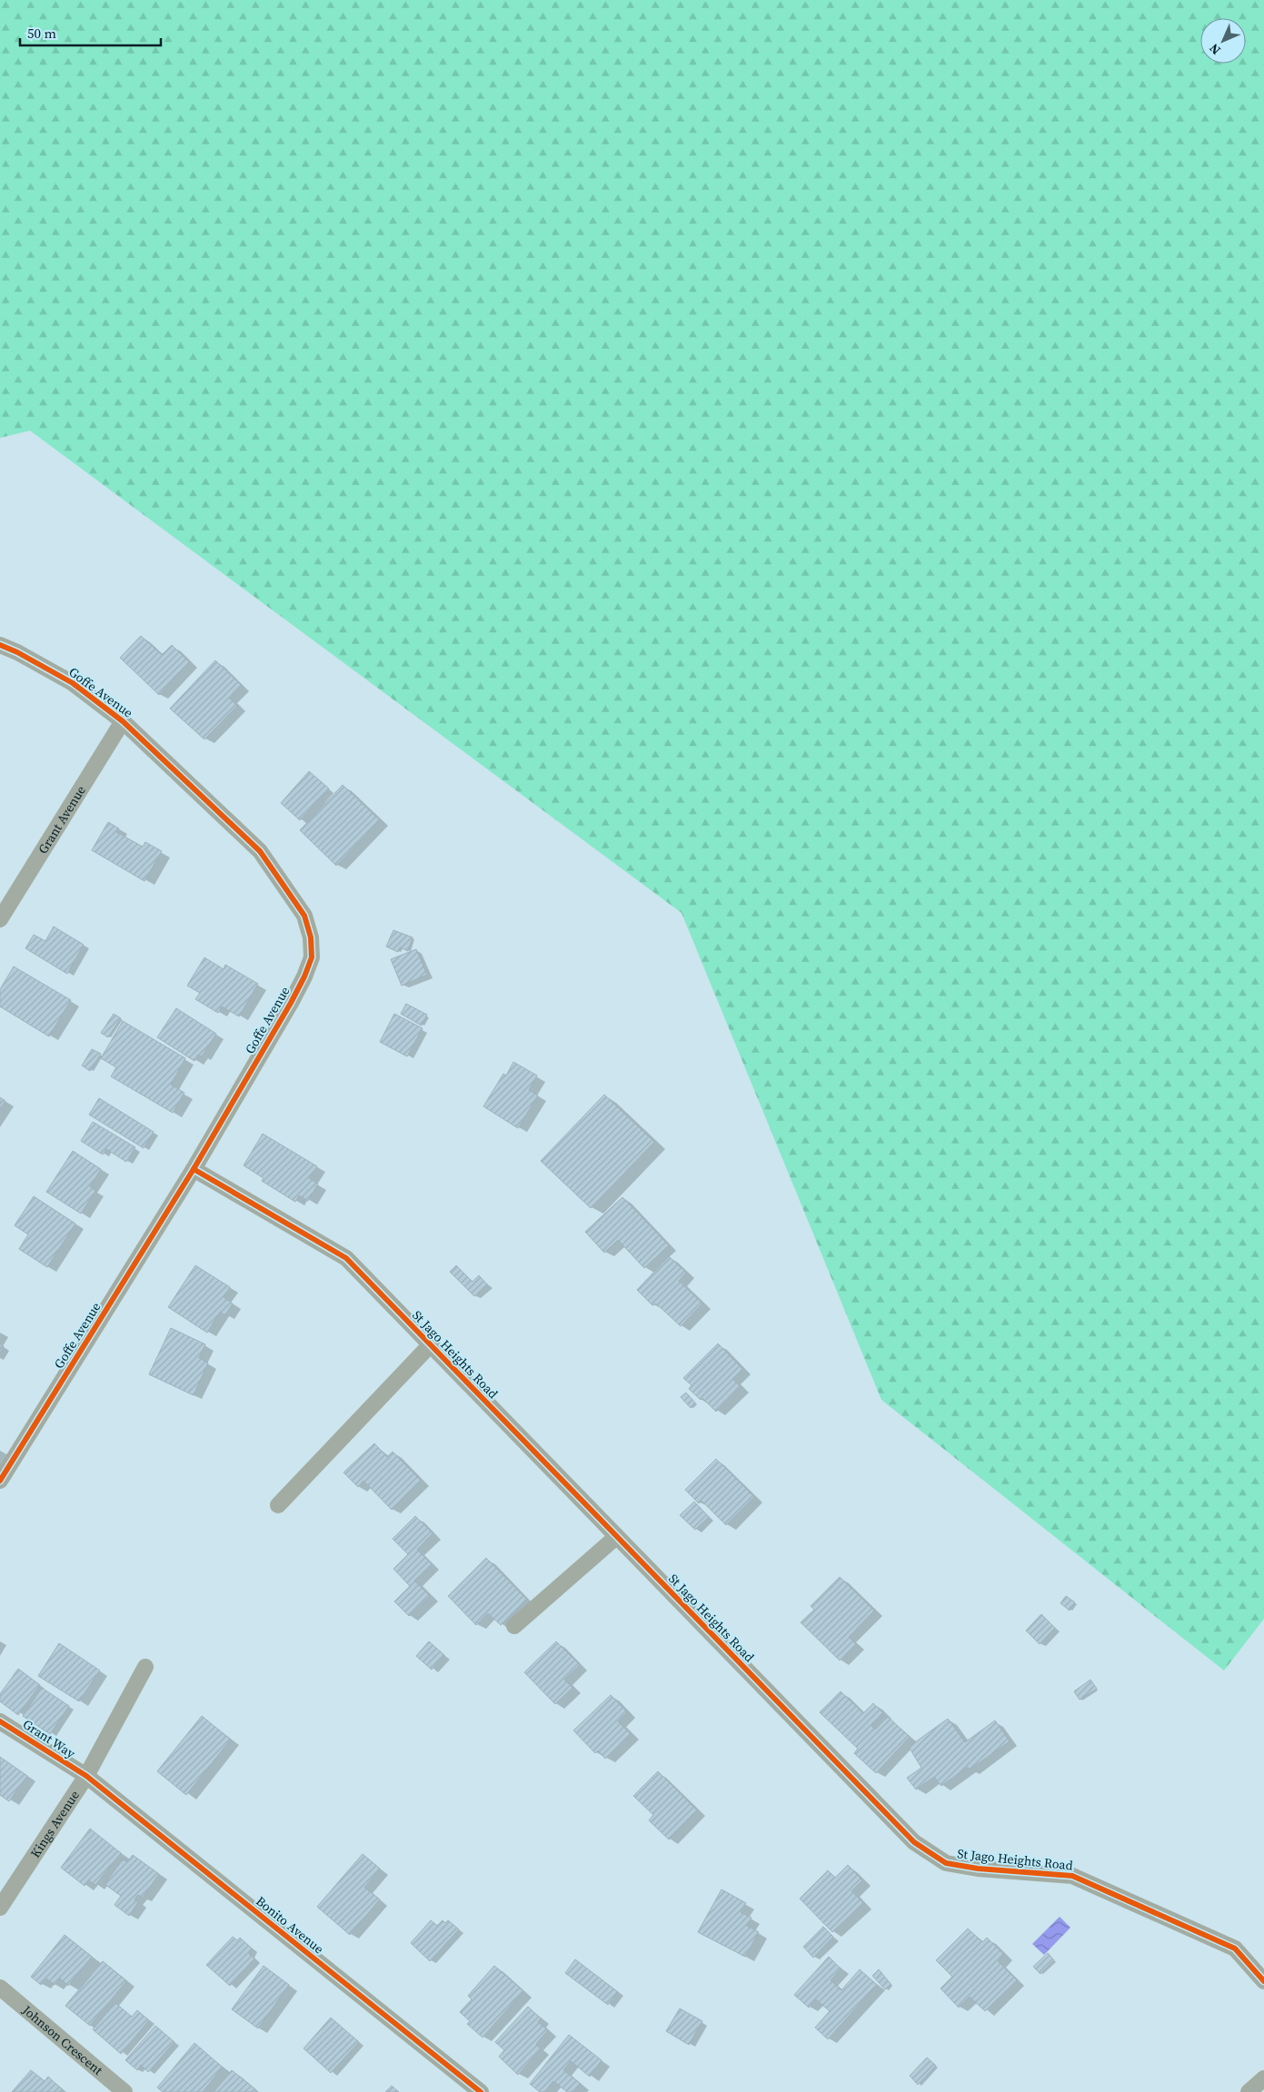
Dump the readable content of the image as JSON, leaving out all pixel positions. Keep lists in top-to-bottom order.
{
  "streets": {
    "street": [
      "Goffe Avenue",
      "Grant Avenue",
      "St Jago Heights Road",
      "Grant Way",
      "Kings Avenue",
      "Bonito Avenue",
      "Johnson Crescent"
    ]
  },
  "crossings": [
    ["Goffe Avenue", "Grant Avenue"],
    ["Goffe Avenue", "St Jago Heights Road"],
    ["Grant Way", "Kings Avenue"],
    ["Grant Way", "Bonito Avenue"],
    ["Kings Avenue", "Bonito Avenue"]
  ],
  "scale_bar": "50 m",
  "north": "bottom left"
}
